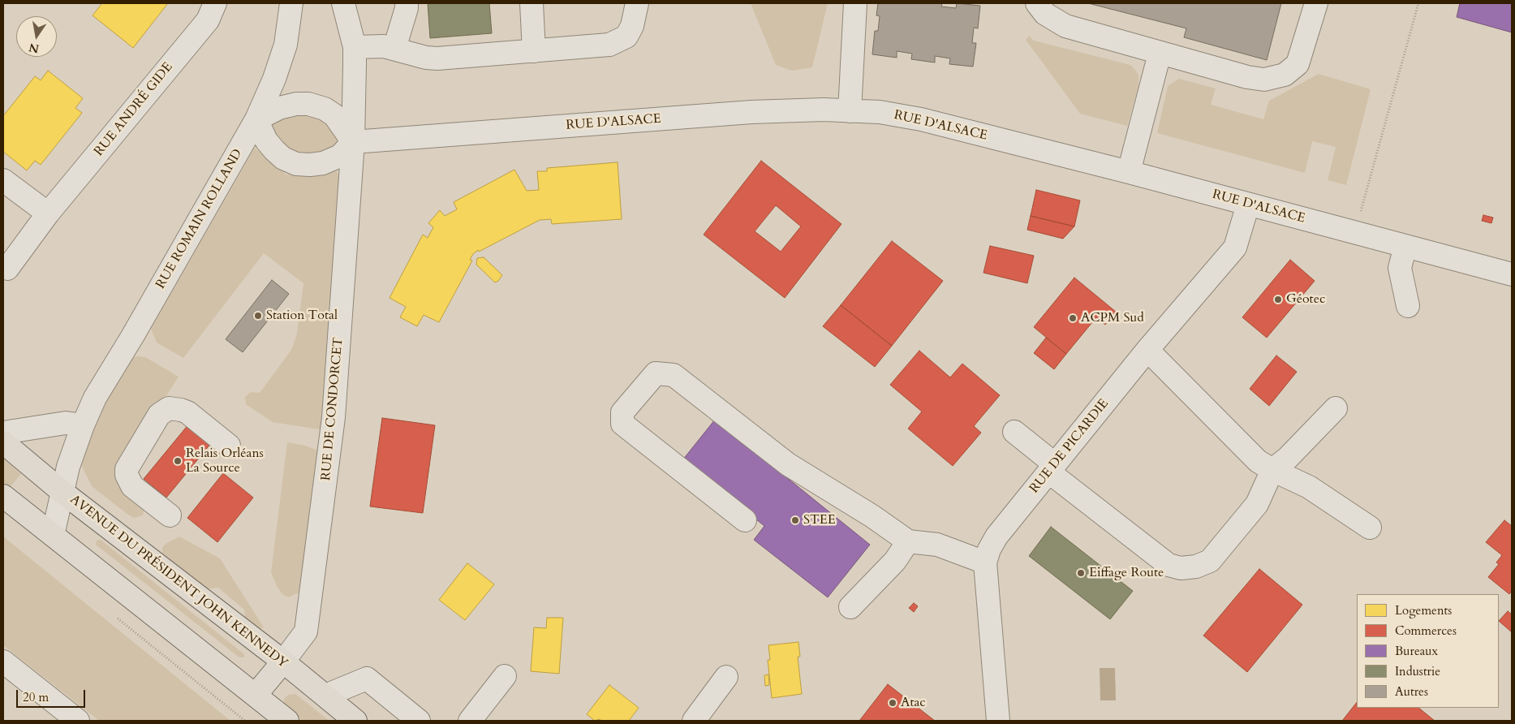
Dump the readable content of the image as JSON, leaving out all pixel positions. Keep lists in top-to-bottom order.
{
  "streets": {
    "main road": ["AVENUE DU PRÉSIDENT JOHN KENNEDY"],
    "street": [
      "RUE ANDRÉ GIDE",
      "RUE D'ALSACE",
      "RUE ROMAIN ROLLAND",
      "RUE DE CONDORCET",
      "RUE DE PICARDIE"
    ]
  },
  "crossings": [
    ["RUE D'ALSACE", "RUE ROMAIN ROLLAND"],
    ["RUE D'ALSACE", "RUE DE CONDORCET"],
    ["RUE D'ALSACE", "RUE DE PICARDIE"],
    ["RUE ROMAIN ROLLAND", "RUE DE CONDORCET"],
    ["RUE ROMAIN ROLLAND", "AVENUE DU PRÉSIDENT JOHN KENNEDY"],
    ["RUE DE CONDORCET", "AVENUE DU PRÉSIDENT JOHN KENNEDY"]
  ],
  "places": [
    "Géotec",
    "Station Total",
    "ACPM Sud",
    "Relais Orléans La Source",
    "STEE",
    "Eiffage Route",
    "Atac"
  ],
  "legend": [
    "Logements",
    "Commerces",
    "Bureaux",
    "Industrie",
    "Autres"
  ],
  "scale_bar": "20 m",
  "north": "bottom"
}
